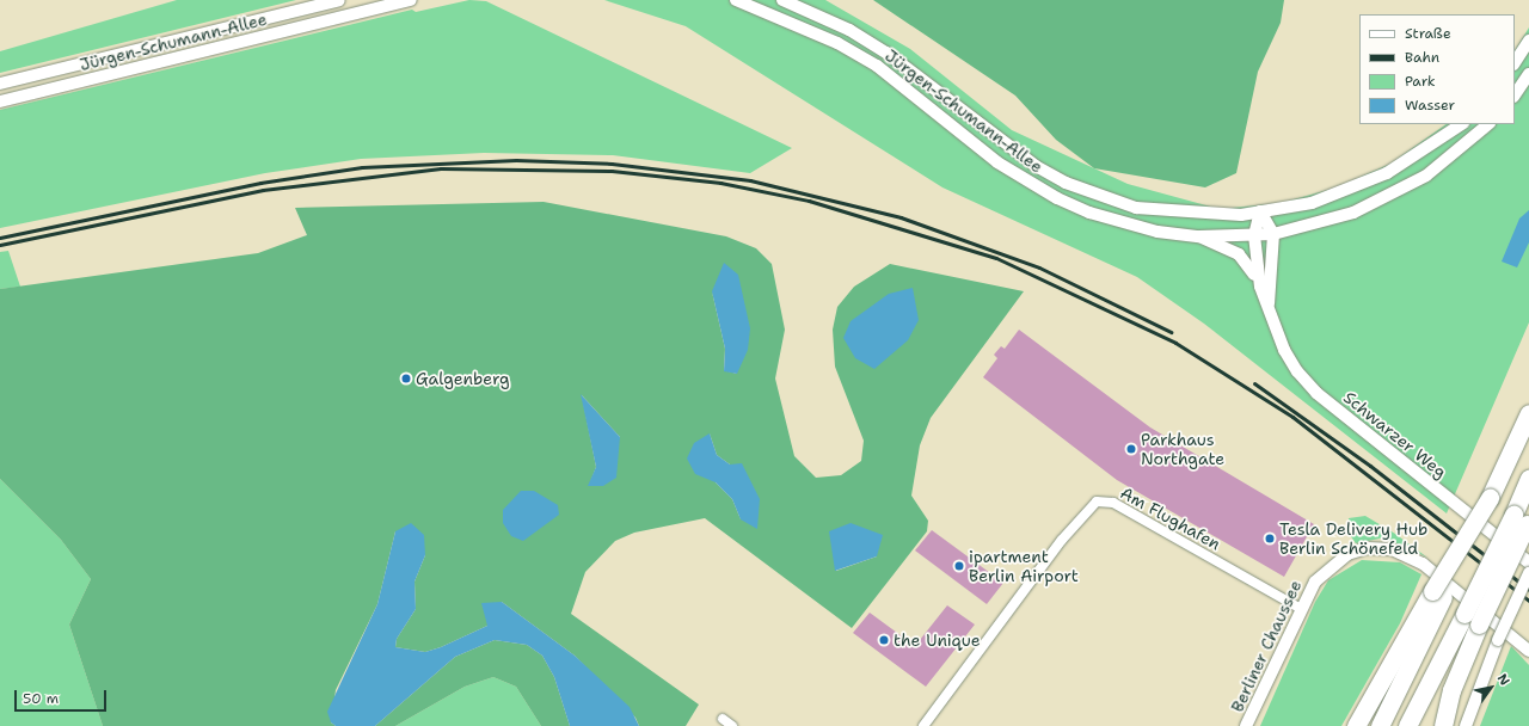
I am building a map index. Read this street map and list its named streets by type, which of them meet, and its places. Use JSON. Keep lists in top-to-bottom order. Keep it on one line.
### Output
{"streets":{"street":["Jürgen-Schumann-Allee","Schwarzer Weg","Am Flughafen","Berliner Chaussee"]},"crossings":[["Jürgen-Schumann-Allee","Schwarzer Weg"],["Am Flughafen","Berliner Chaussee"]],"places":["Galgenberg","Parkhaus Northgate","Tesla Delivery Hub Berlin Schönefeld","ipartment Berlin Airport","the Unique"],"legend":["Straße","Bahn","Park","Wasser"],"scale_bar":"50 m","north":"top right"}
